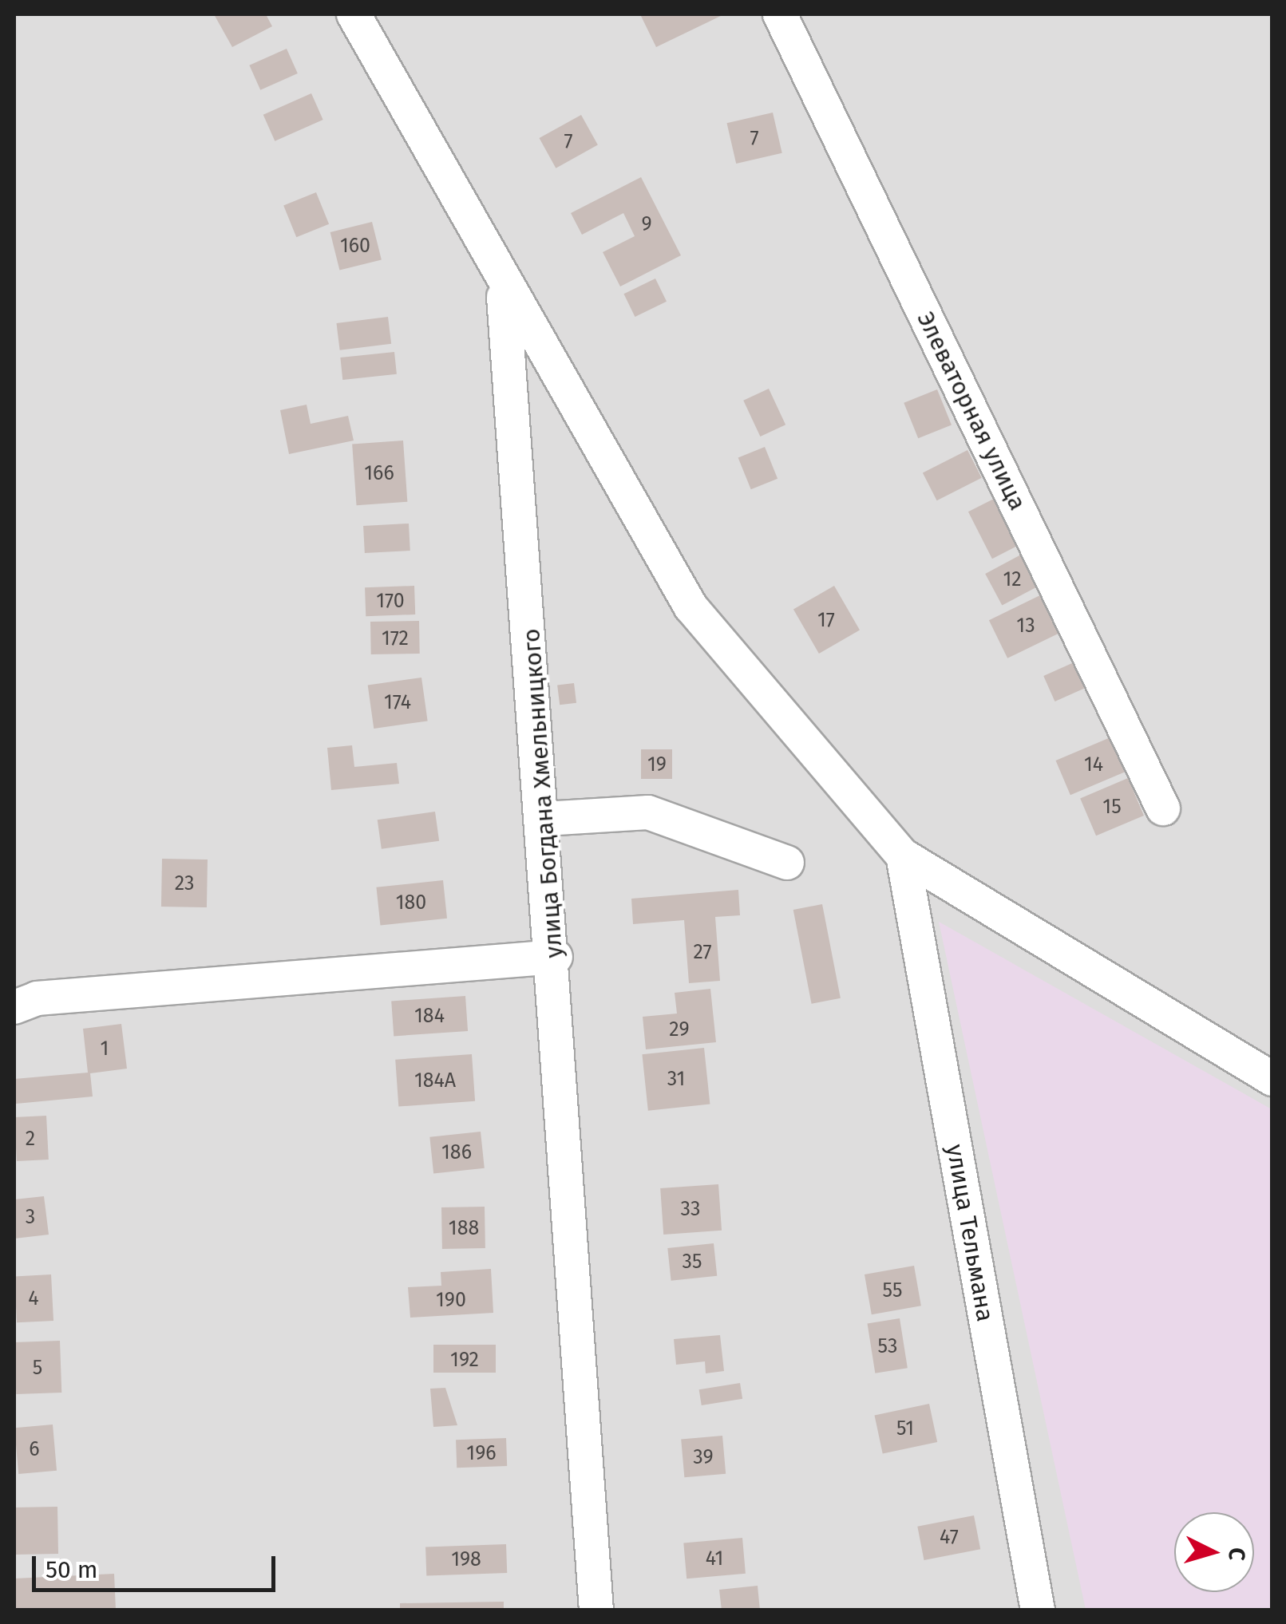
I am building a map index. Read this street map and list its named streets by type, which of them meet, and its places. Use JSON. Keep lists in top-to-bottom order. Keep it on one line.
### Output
{"streets":{"street":["Элеваторная улица","улица Богдана Хмельницкого","улица Тельмана"]},"house_numbers":["7","7","9","160","166","12","170","17","13","172","174","19","14","15","23","180","27","184","29","1","31","184А","2","186","33","3","188","35","55","4","190","53","192","5","51","6","196","39","47","41","198"],"scale_bar":"50 m","north":"right"}
